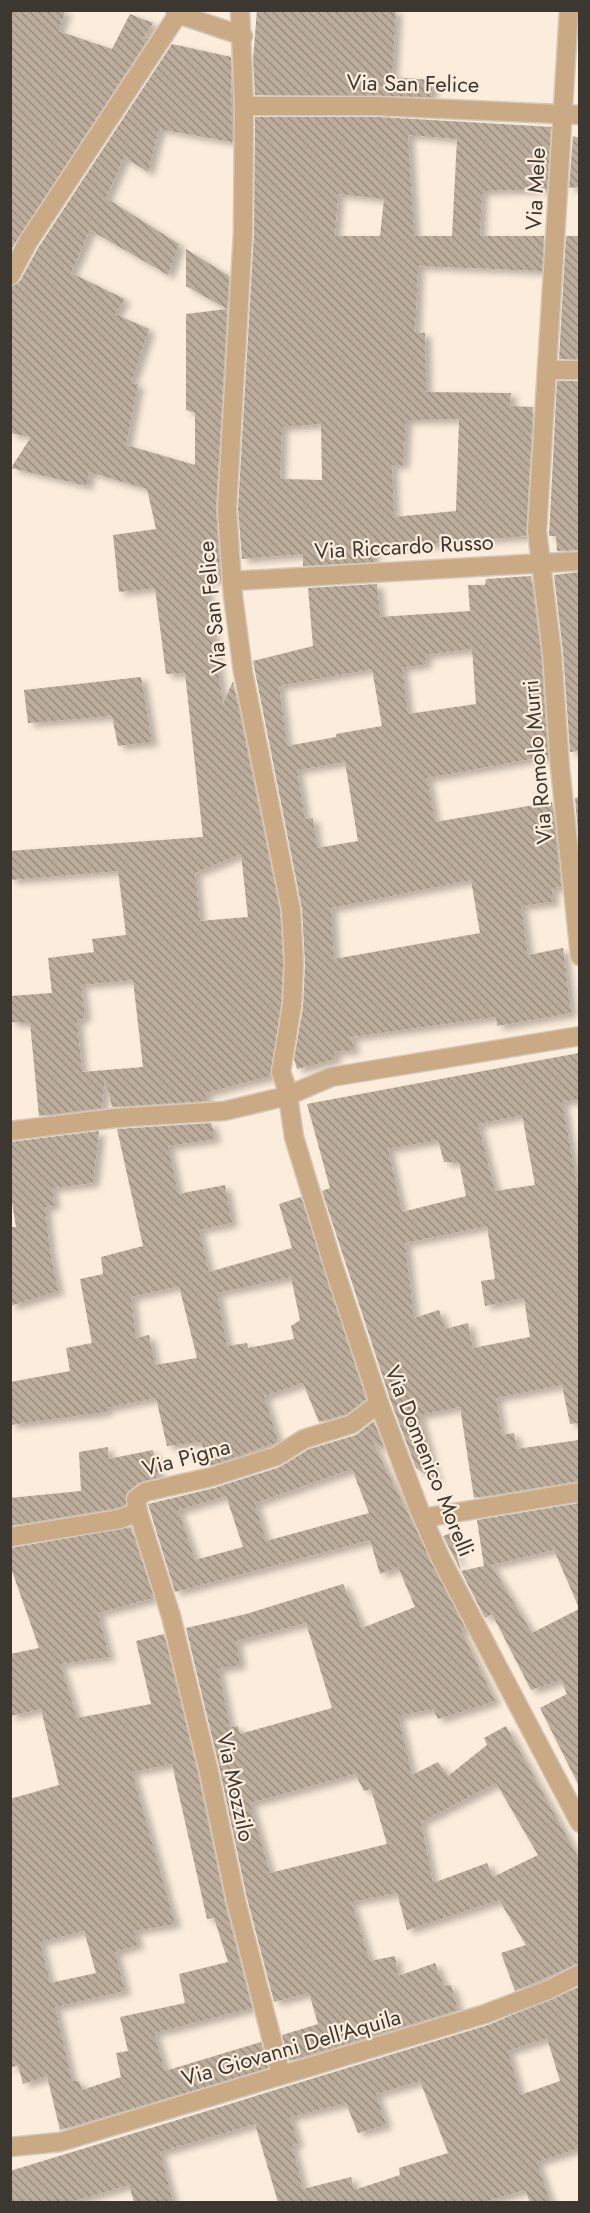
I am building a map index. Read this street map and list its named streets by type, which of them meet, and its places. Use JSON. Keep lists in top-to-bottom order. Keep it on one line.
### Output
{"streets":{"street":["Via San Felice","Via Mele","Via Riccardo Russo","Via Romolo Murri","Via Pigna","Via Domenico Morelli","Via Mozzilo","Via Giovanni Dell'Aquila"]},"crossings":[["Via San Felice","Via Mele"],["Via San Felice","Via Riccardo Russo"],["Via San Felice","Via Domenico Morelli"],["Via Mele","Via Riccardo Russo"],["Via Mele","Via Romolo Murri"],["Via Riccardo Russo","Via Romolo Murri"],["Via Pigna","Via Domenico Morelli"],["Via Pigna","Via Mozzilo"],["Via Mozzilo","Via Giovanni Dell'Aquila"]]}
